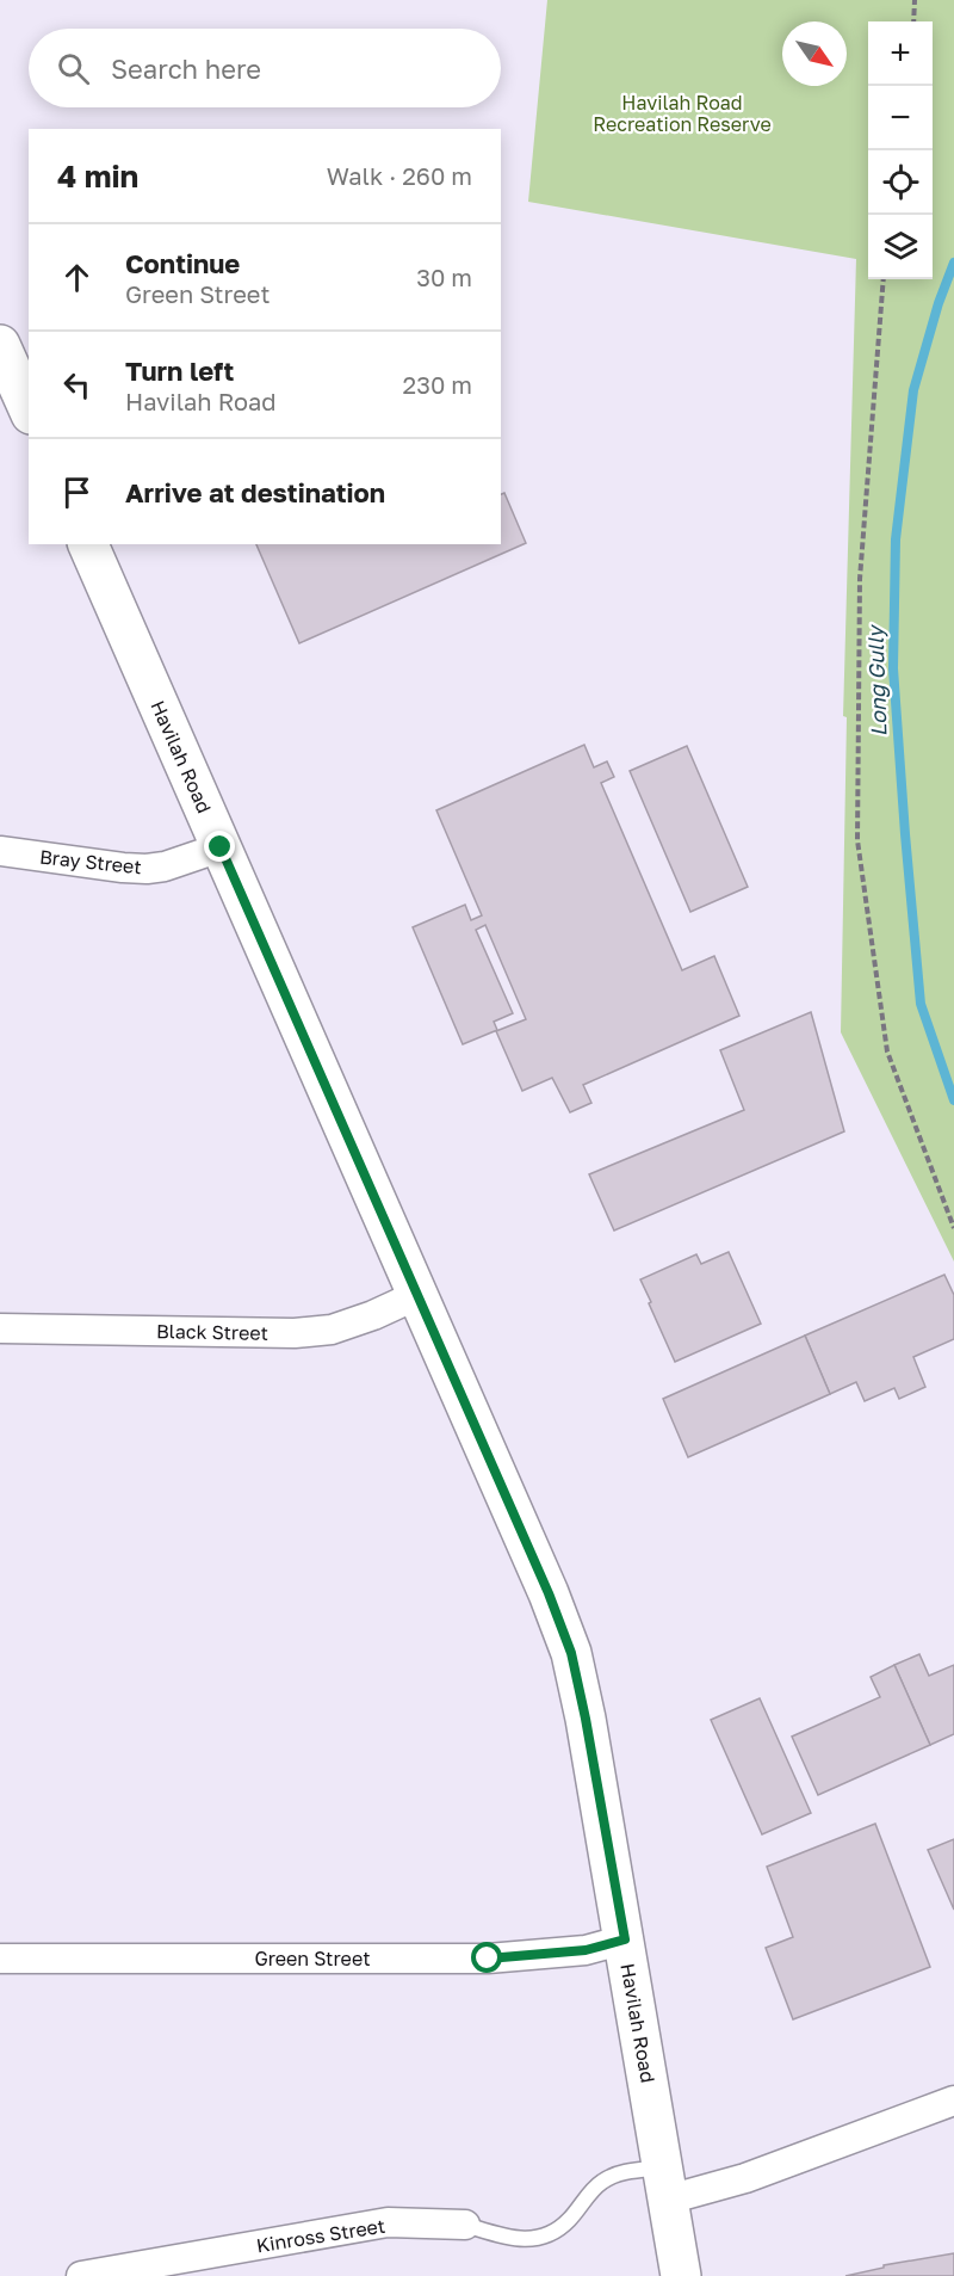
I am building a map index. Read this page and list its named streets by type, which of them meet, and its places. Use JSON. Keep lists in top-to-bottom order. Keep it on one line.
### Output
{"streets":{"street":["Havilah Road","Bray Street","Black Street","Green Street","Kinross Street"]},"crossings":[["Havilah Road","Bray Street"],["Havilah Road","Black Street"],["Havilah Road","Green Street"],["Havilah Road","Kinross Street"]],"water":["Long Gully"],"parks":["Havilah Road Recreation Reserve"],"north":"bottom right","page":{"map_buttons":["+","−"],"search":"Search here","heading":["4 min","Walk · 260 m"],"list":[["Continue","Green Street","30 m"],["Turn left","Havilah Road","230 m"],"Arrive at destination"]}}
